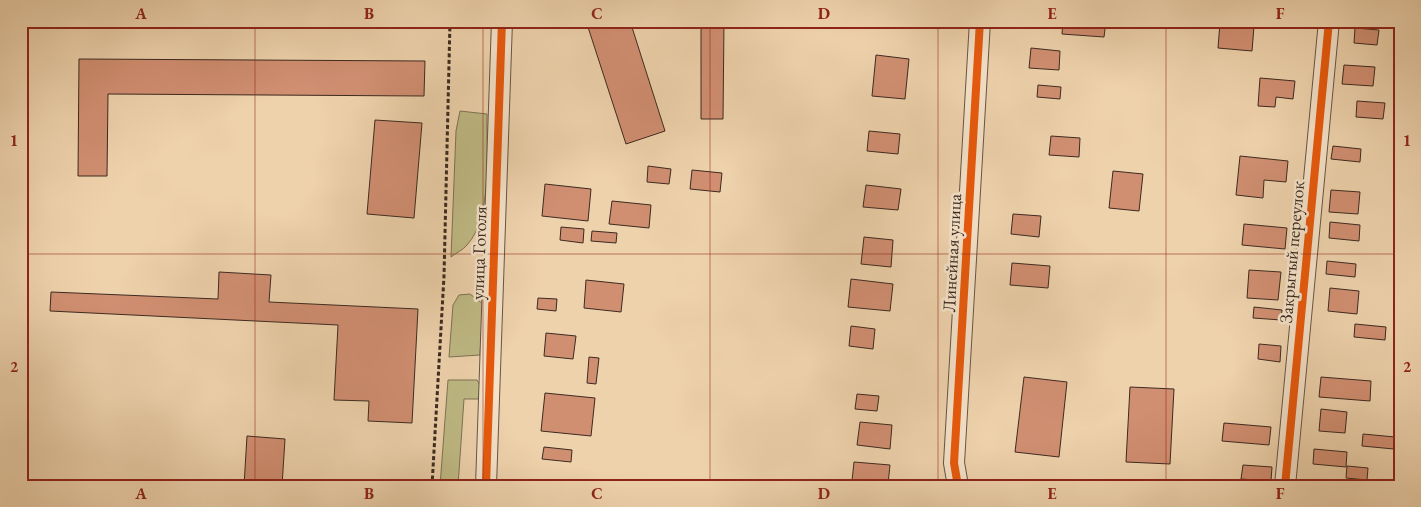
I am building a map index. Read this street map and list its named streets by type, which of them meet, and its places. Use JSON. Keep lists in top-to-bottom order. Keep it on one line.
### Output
{"streets":{"street":["Закрытый переулок","улица Гоголя","Линейная улица"]},"grid":{"columns":["A","B","C","D","E","F"],"rows":["1","2"]}}
